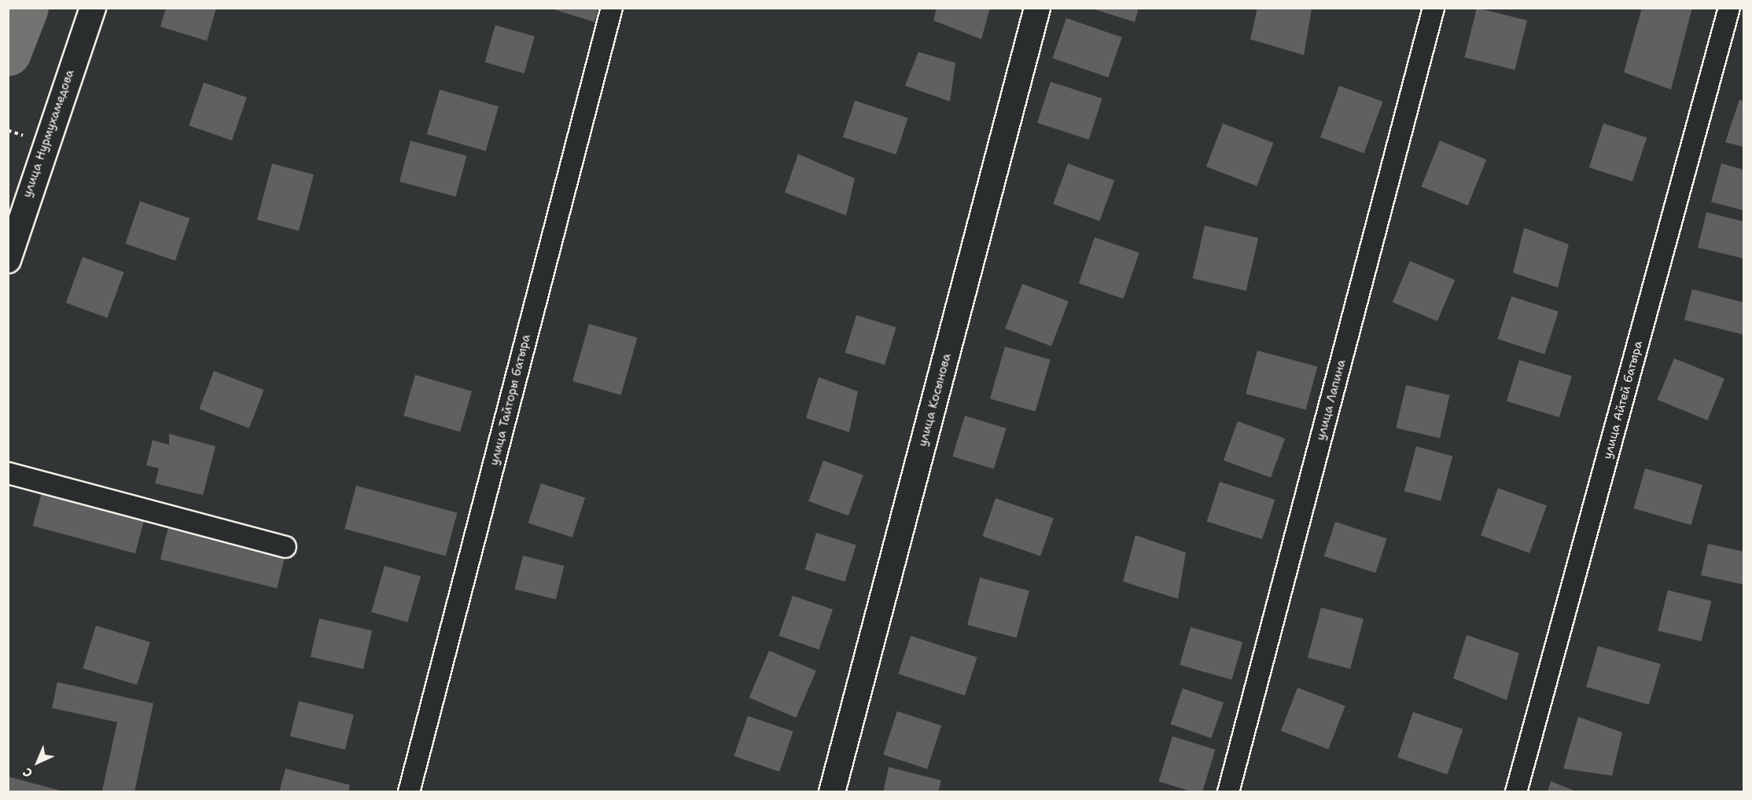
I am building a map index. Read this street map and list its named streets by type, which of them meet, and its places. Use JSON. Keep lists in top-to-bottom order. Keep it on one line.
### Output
{"streets":{"street":["улица Нурмухамедова","улица Тайторы батыра","улица Косынова","улица Лапина","улица Айтей батыра"]},"north":"bottom left"}
